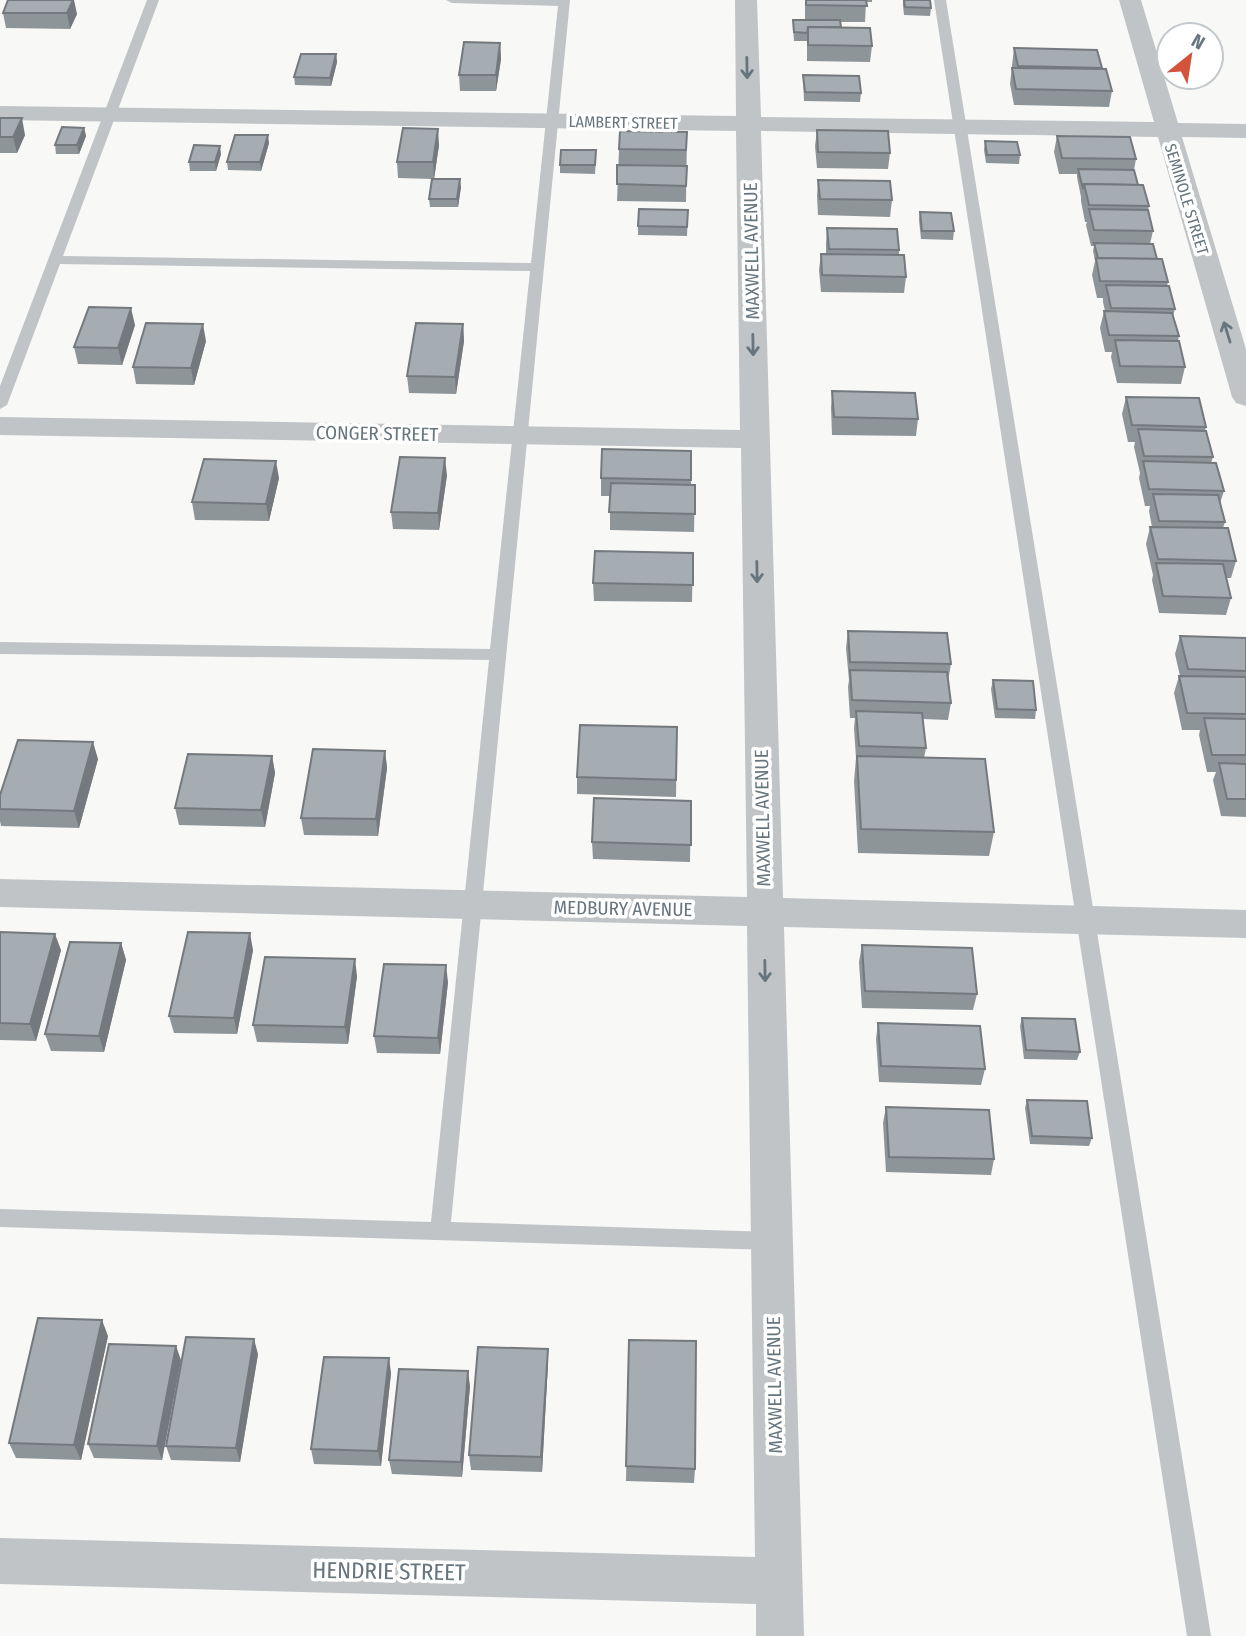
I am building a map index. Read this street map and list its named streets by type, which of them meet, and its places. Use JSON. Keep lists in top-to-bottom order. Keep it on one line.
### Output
{"streets":{"street":["LAMBERT STREET","SEMINOLE STREET","MAXWELL AVENUE","CONGER STREET","MEDBURY AVENUE","HENDRIE STREET"]},"crossings":[["LAMBERT STREET","SEMINOLE STREET"],["LAMBERT STREET","MAXWELL AVENUE"],["MAXWELL AVENUE","CONGER STREET"],["MAXWELL AVENUE","MEDBURY AVENUE"],["MAXWELL AVENUE","HENDRIE STREET"]],"one_way":["SEMINOLE STREET","MAXWELL AVENUE"],"north":"top right"}
